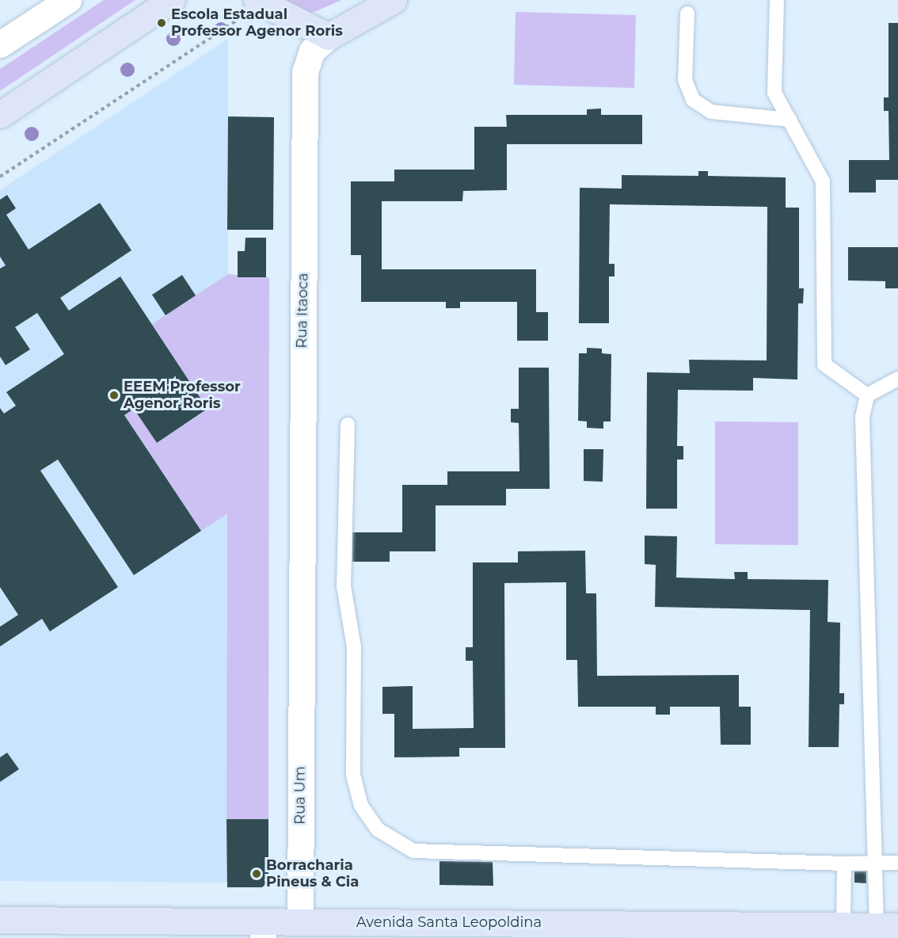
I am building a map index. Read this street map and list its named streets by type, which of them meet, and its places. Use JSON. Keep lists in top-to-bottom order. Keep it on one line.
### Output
{"streets":{"street":["Rua Itaoca","Rua Um","Avenida Santa Leopoldina"]},"crossings":[["Rua Itaoca","Rua Um"],["Rua Um","Avenida Santa Leopoldina"]],"places":["Escola Estadual Professor Agenor Roris","EEEM Professor Agenor Roris","Borracharia Pineus & Cia"]}
